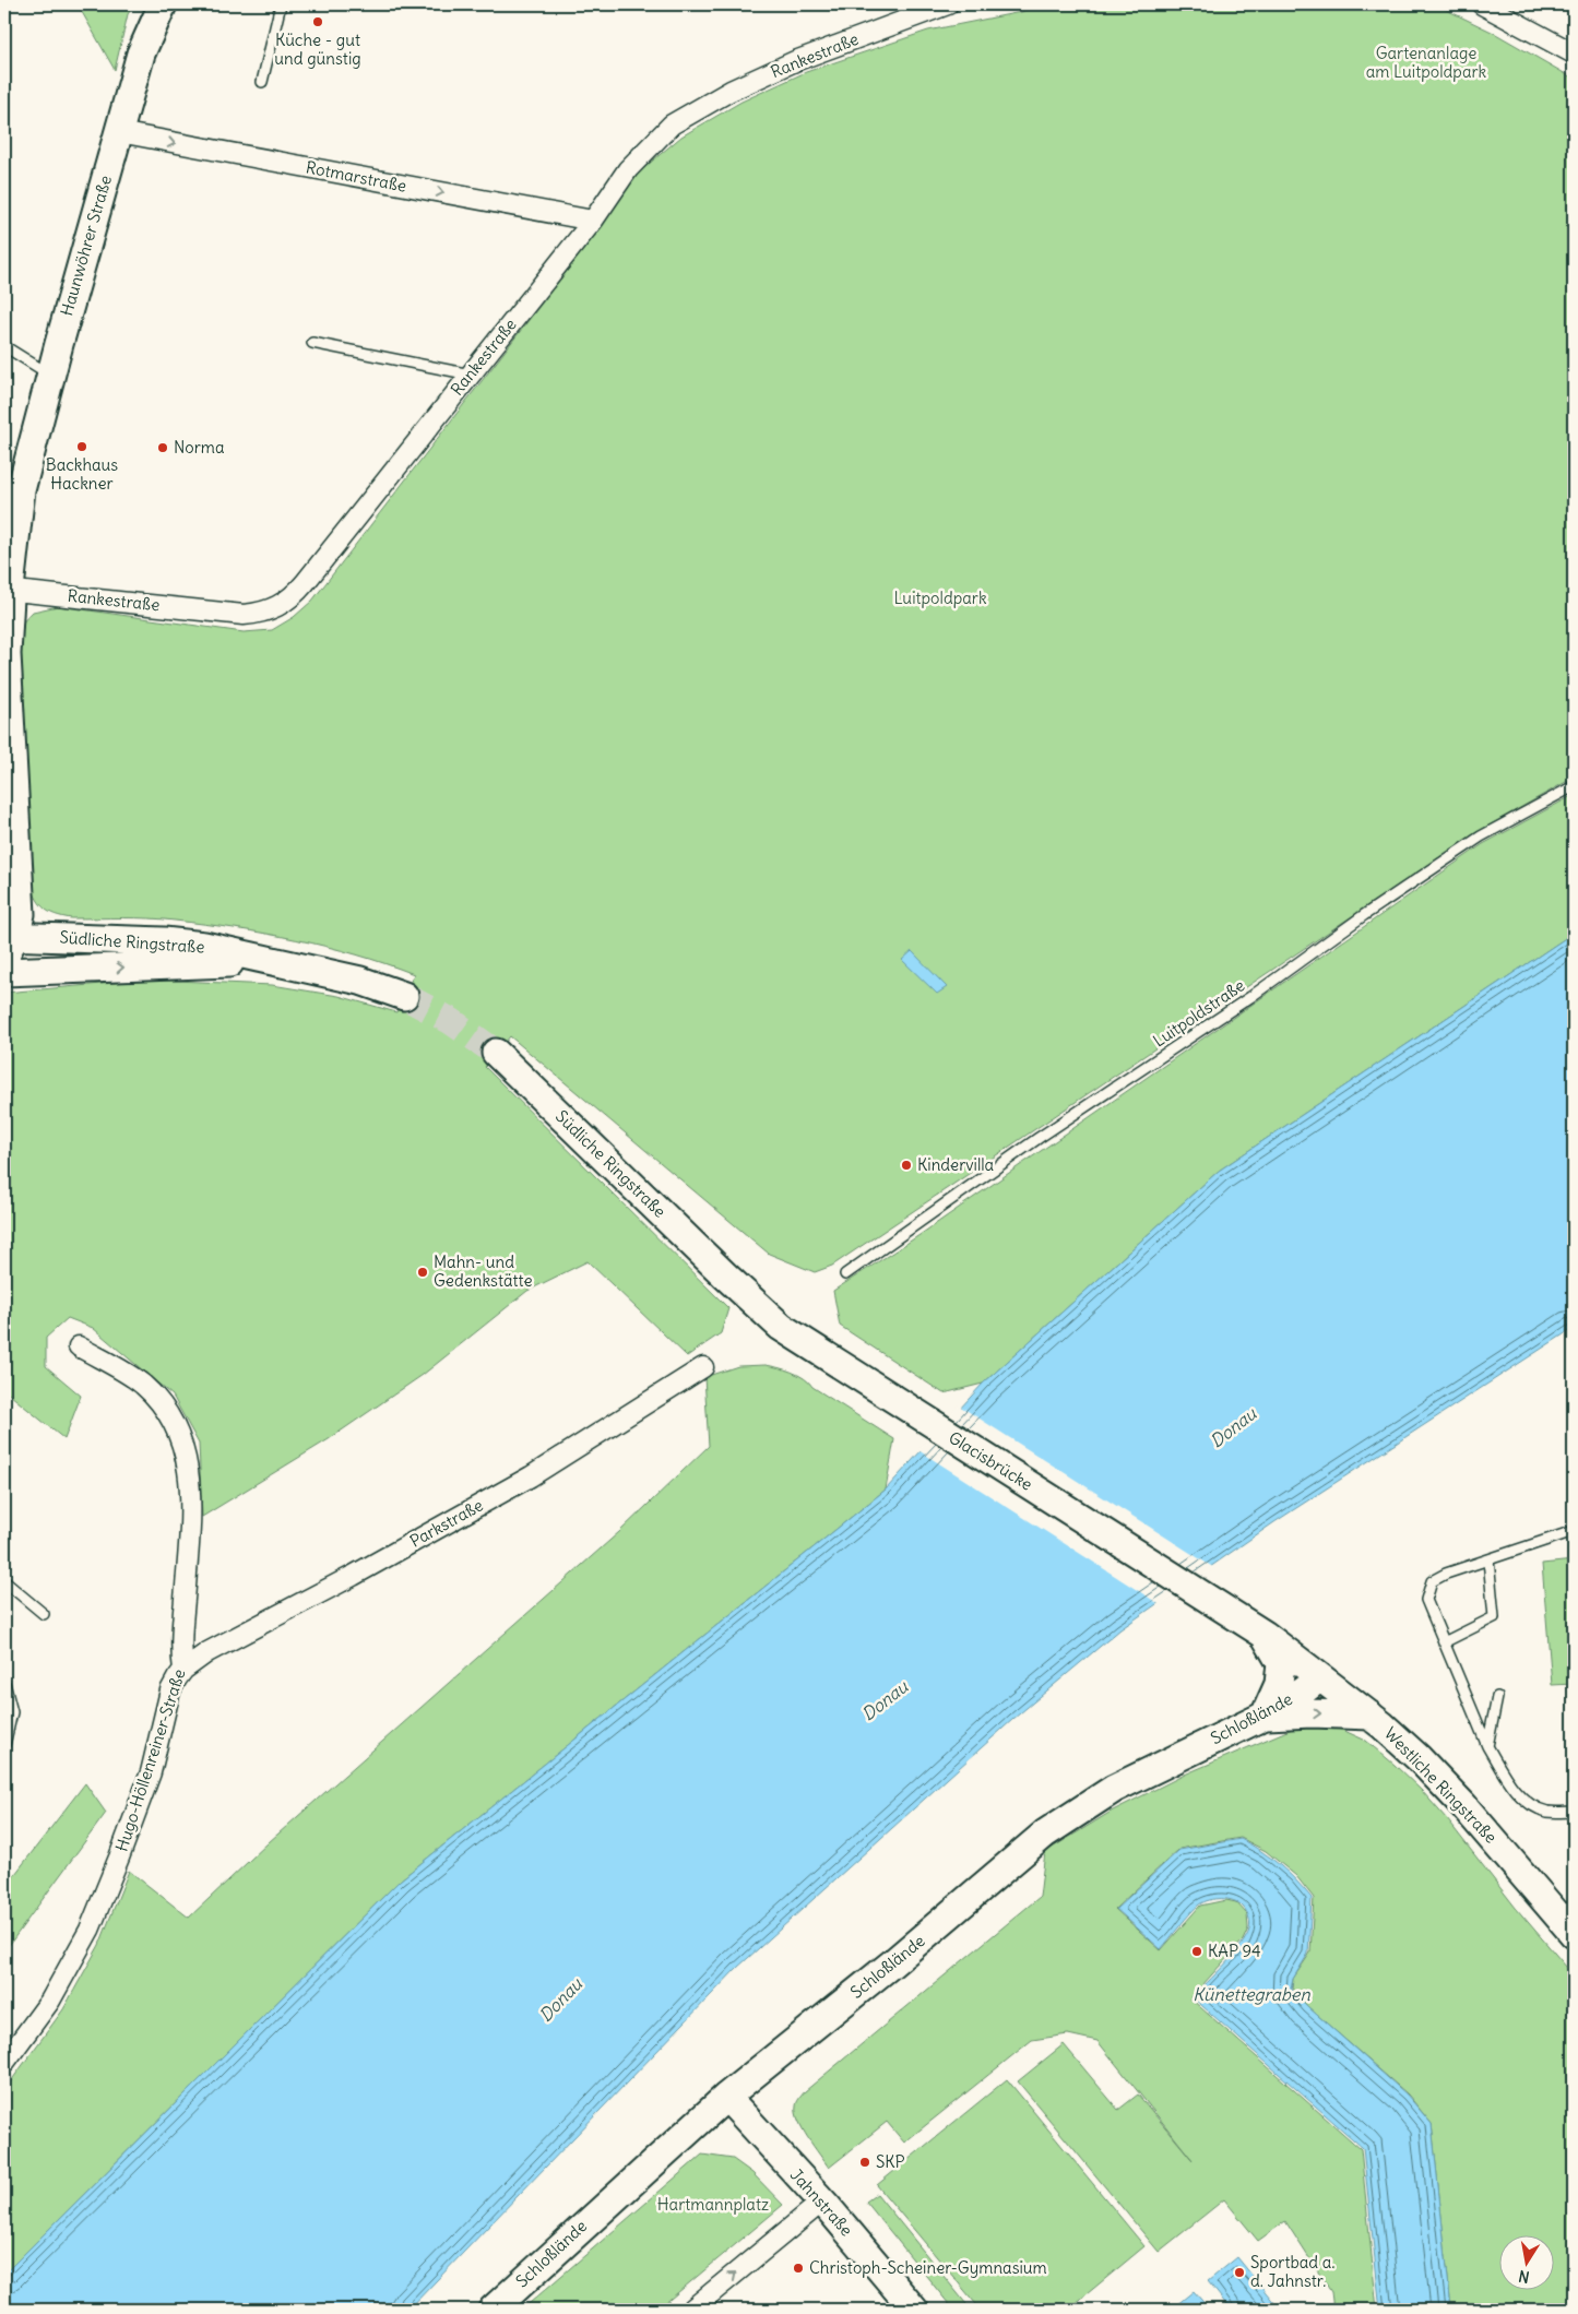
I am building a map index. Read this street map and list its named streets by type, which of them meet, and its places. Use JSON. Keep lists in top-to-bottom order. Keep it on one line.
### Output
{"streets":{"street":["Rankestraße","Rotmarstraße","Haunwöhrer Straße","Südliche Ringstraße","Glacisbrücke","Parkstraße","Schloßlände","Hugo-Höllenreiner-Straße","Westliche Ringstraße","Jahnstraße"],"lane":["Luitpoldstraße"]},"crossings":[["Rankestraße","Rotmarstraße"],["Rankestraße","Haunwöhrer Straße"],["Rotmarstraße","Haunwöhrer Straße"],["Haunwöhrer Straße","Südliche Ringstraße"],["Südliche Ringstraße","Glacisbrücke"],["Glacisbrücke","Westliche Ringstraße"],["Parkstraße","Hugo-Höllenreiner-Straße"],["Schloßlände","Westliche Ringstraße"],["Schloßlände","Jahnstraße"]],"one_way":["Rotmarstraße"],"water":["Donau","Künettegraben"],"parks":["Gartenanlage am Luitpoldpark","Luitpoldpark","Hartmannplatz"],"places":["Küche - gut und günstig","Backhaus Hackner","Norma","Kindervilla","Mahn- und Gedenkstätte","KAP 94","SKP","Christoph-Scheiner-Gymnasium","Sportbad a. d. Jahnstr."],"north":"bottom"}
